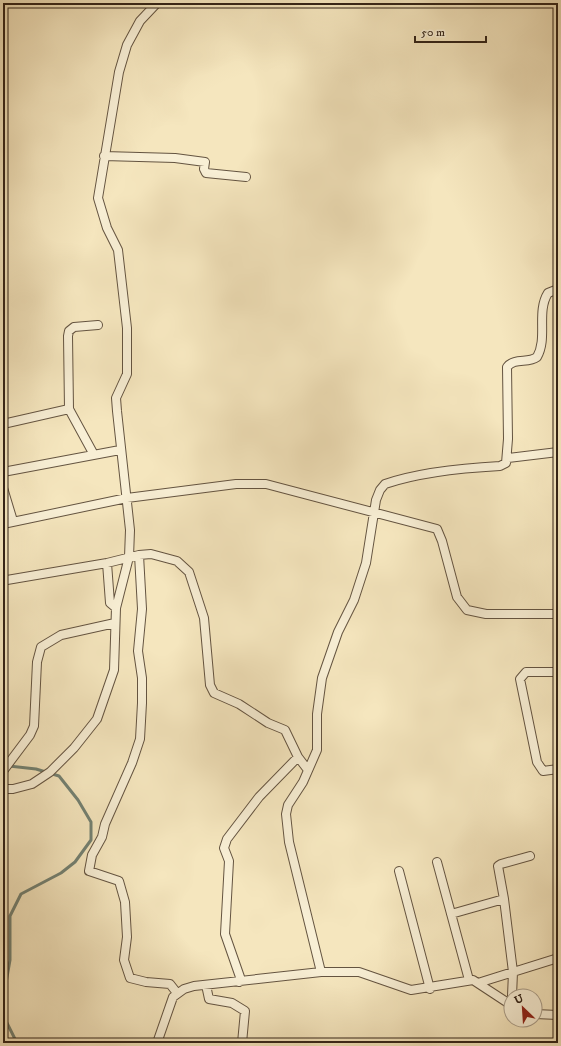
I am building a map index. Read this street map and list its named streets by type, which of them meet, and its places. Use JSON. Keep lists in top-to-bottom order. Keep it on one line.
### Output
{"scale_bar":"50 m","north":"top left"}
